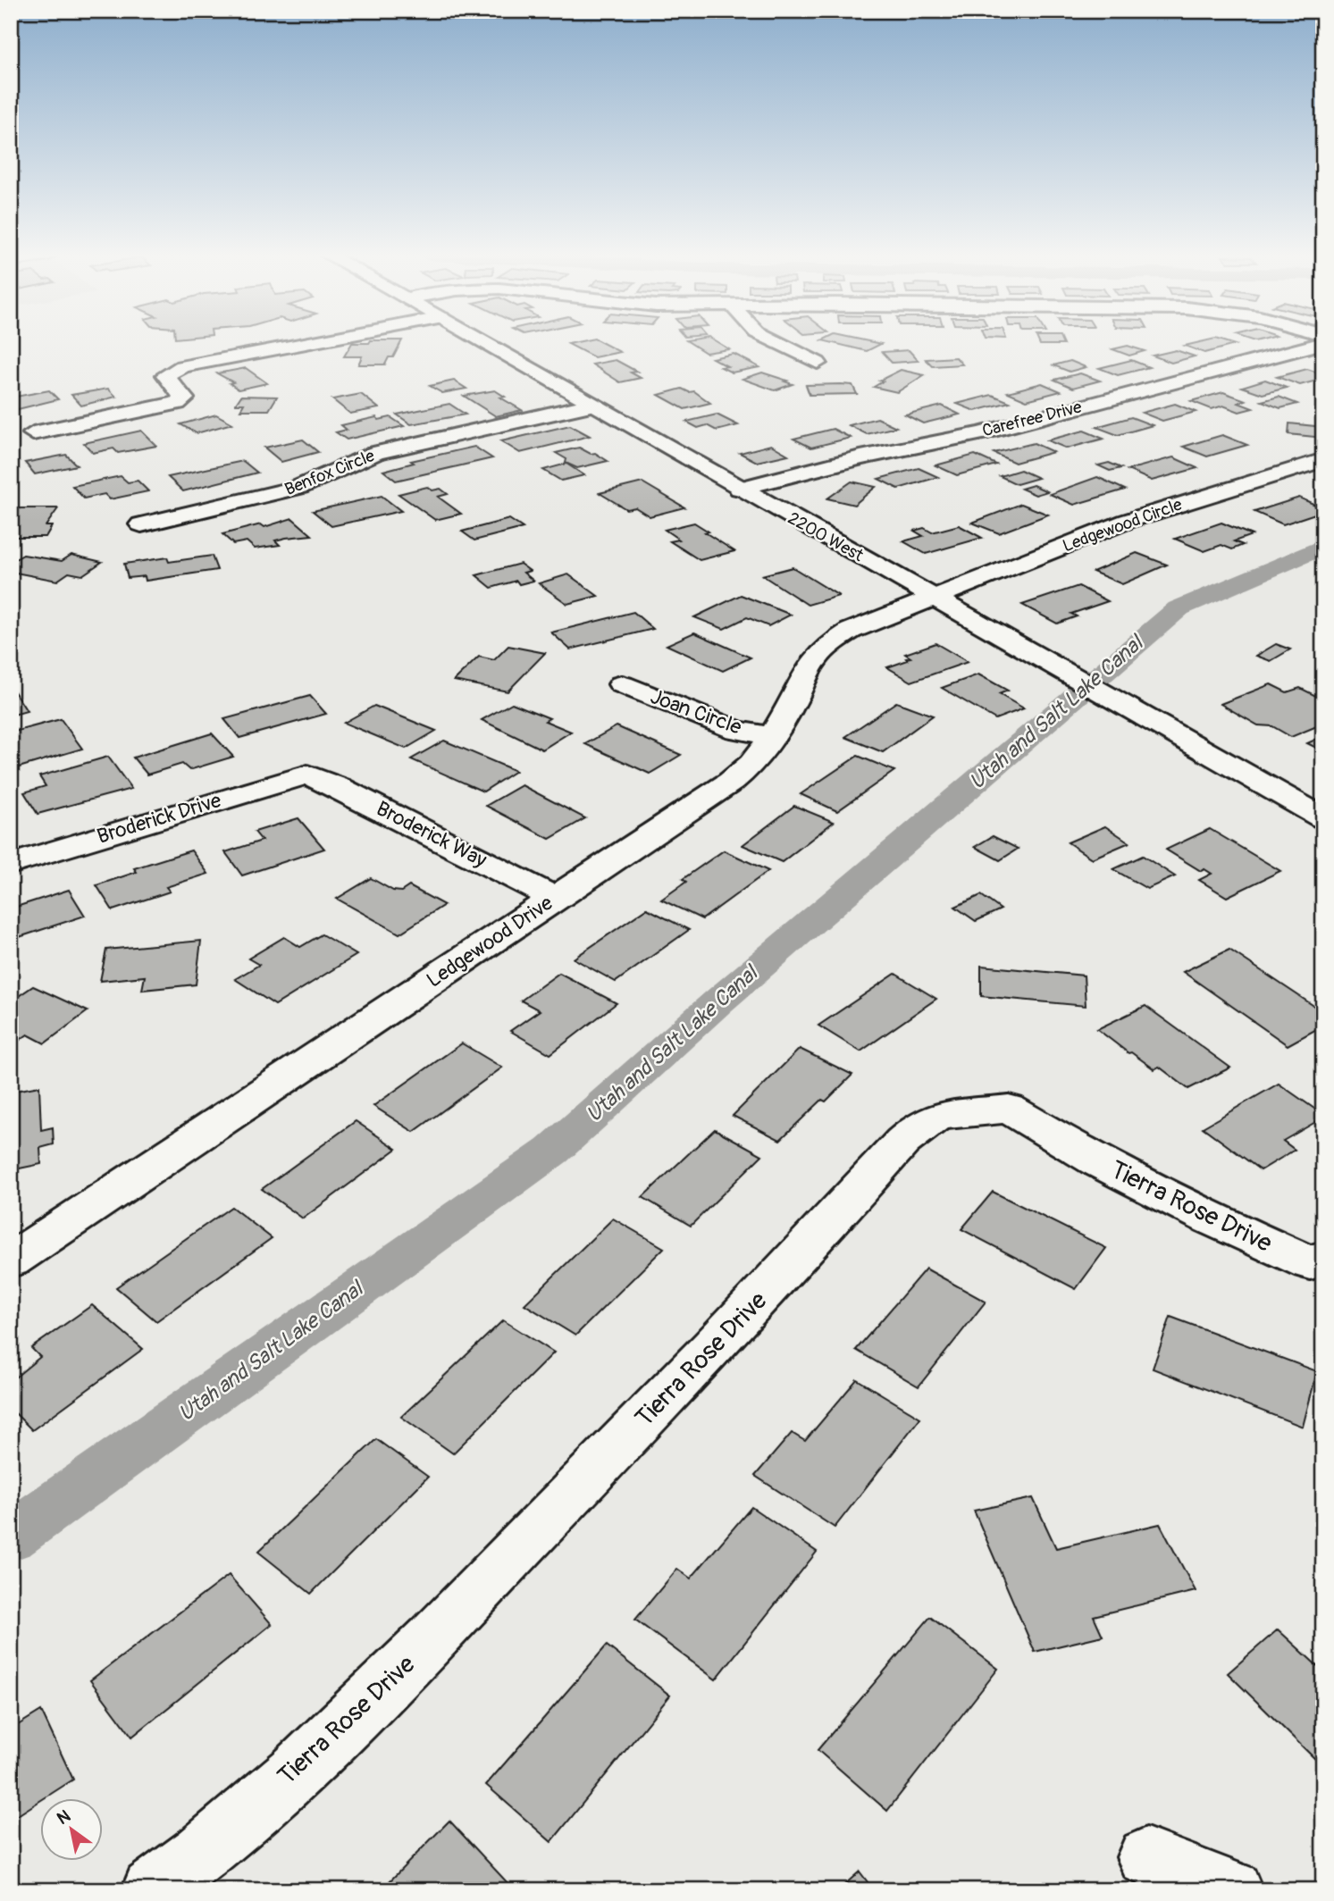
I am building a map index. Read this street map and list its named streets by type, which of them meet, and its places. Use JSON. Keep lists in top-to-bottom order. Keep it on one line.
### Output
{"streets":{"street":["Carefree Drive","Benfox Circle","Ledgewood Circle","2200 West","Joan Circle","Broderick Drive","Broderick Way","Ledgewood Drive","Tierra Rose Drive"]},"crossings":[["Carefree Drive","2200 West"],["Benfox Circle","2200 West"],["Ledgewood Circle","2200 West"],["Ledgewood Circle","Ledgewood Drive"],["2200 West","Ledgewood Drive"],["Joan Circle","Ledgewood Drive"],["Broderick Drive","Broderick Way"],["Broderick Way","Ledgewood Drive"]],"water":["Utah and Salt Lake Canal"],"north":"top left"}
